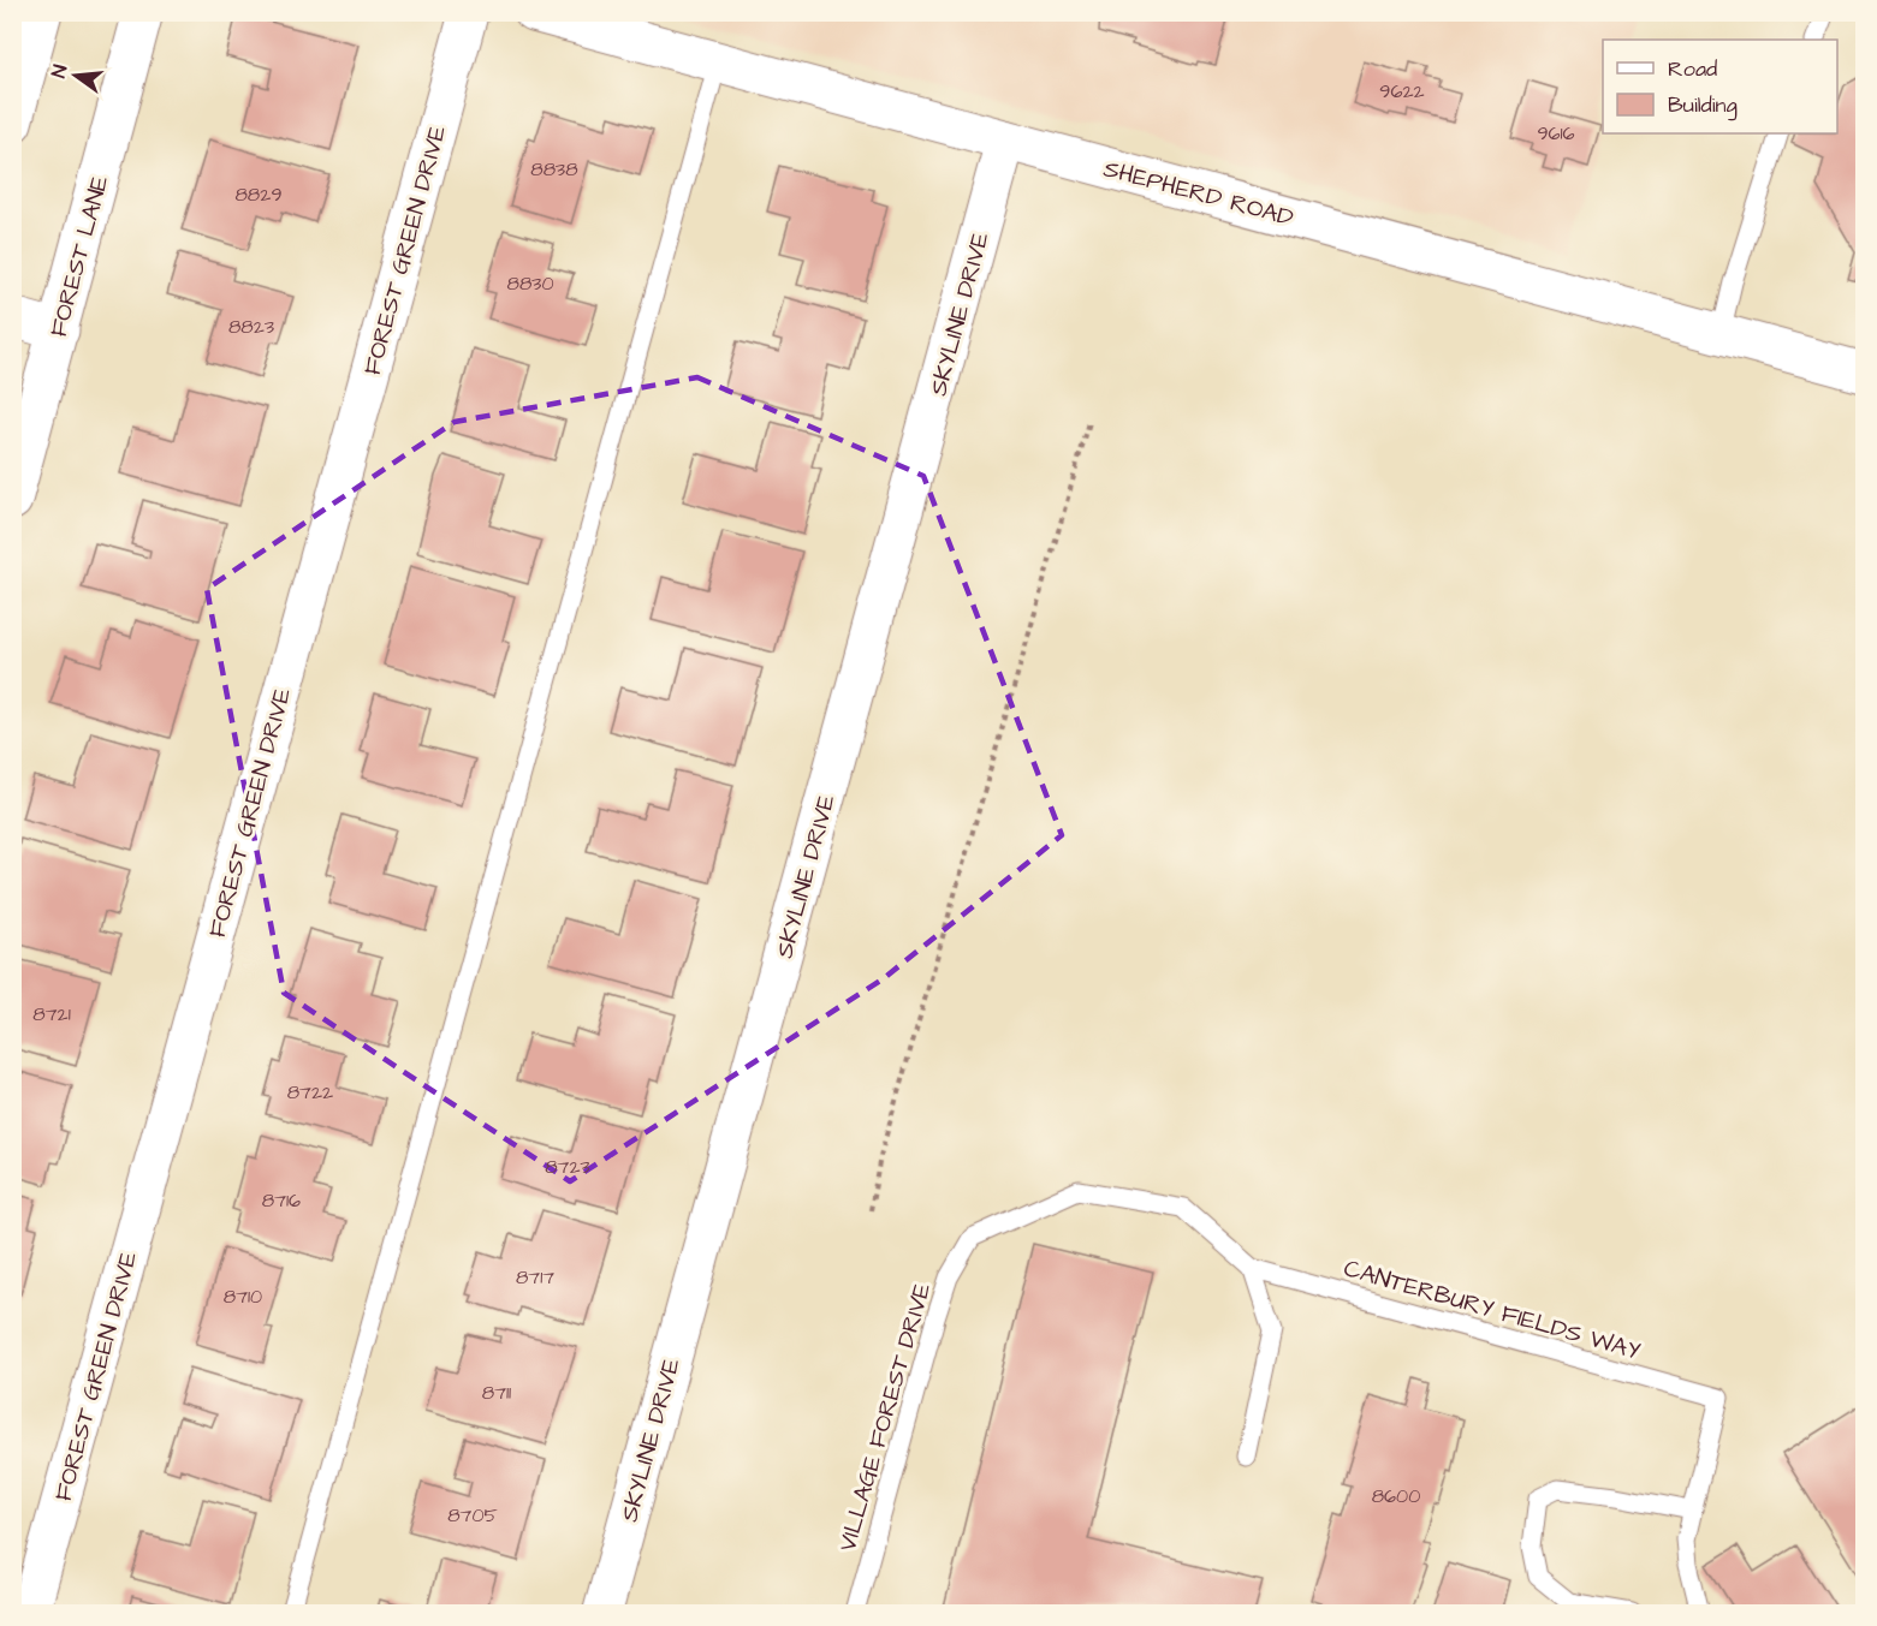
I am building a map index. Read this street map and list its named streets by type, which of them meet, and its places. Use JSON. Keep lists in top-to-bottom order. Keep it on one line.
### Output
{"streets":{"street":["SHEPHERD ROAD","FOREST GREEN DRIVE","FOREST LANE","SKYLINE DRIVE"],"lane":["CANTERBURY FIELDS WAY","VILLAGE FOREST DRIVE"]},"crossings":[["SHEPHERD ROAD","SKYLINE DRIVE"],["CANTERBURY FIELDS WAY","VILLAGE FOREST DRIVE"]],"house_numbers":["9622","9616","8838","8829","8830","8823","8721","8722","8723","8716","8717","8710","8711","8600","8705"],"legend":["Road","Building"],"north":"left"}
